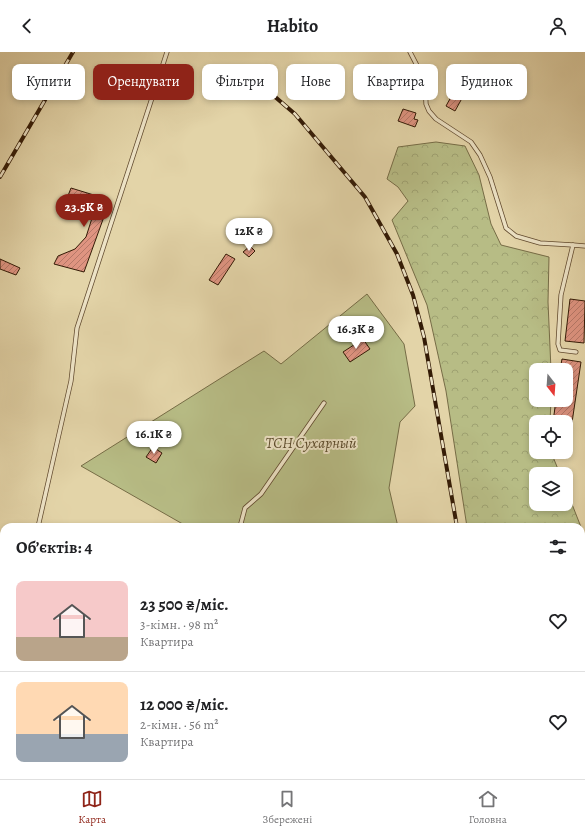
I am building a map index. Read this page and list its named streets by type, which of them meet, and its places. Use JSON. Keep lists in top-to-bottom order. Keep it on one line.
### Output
{"parks":["ТСН Сухарный"],"north":"bottom","page":{"header":"Habito","chip":["Купити","Орендувати","Фільтри","Нове","Квартира","Будинок"],"price":["23.5K ₴","12K ₴","16.3K ₴","16.1K ₴"],"heading":"Об’єктів: 4","list":[{"name":"23 500 ₴/міс.","note":"3-кімн. · 98 m² · Квартира"},{"name":"12 000 ₴/міс.","note":"2-кімн. · 56 m² · Квартира"}],"tabs":["Карта","Збережені","Головна"]}}
